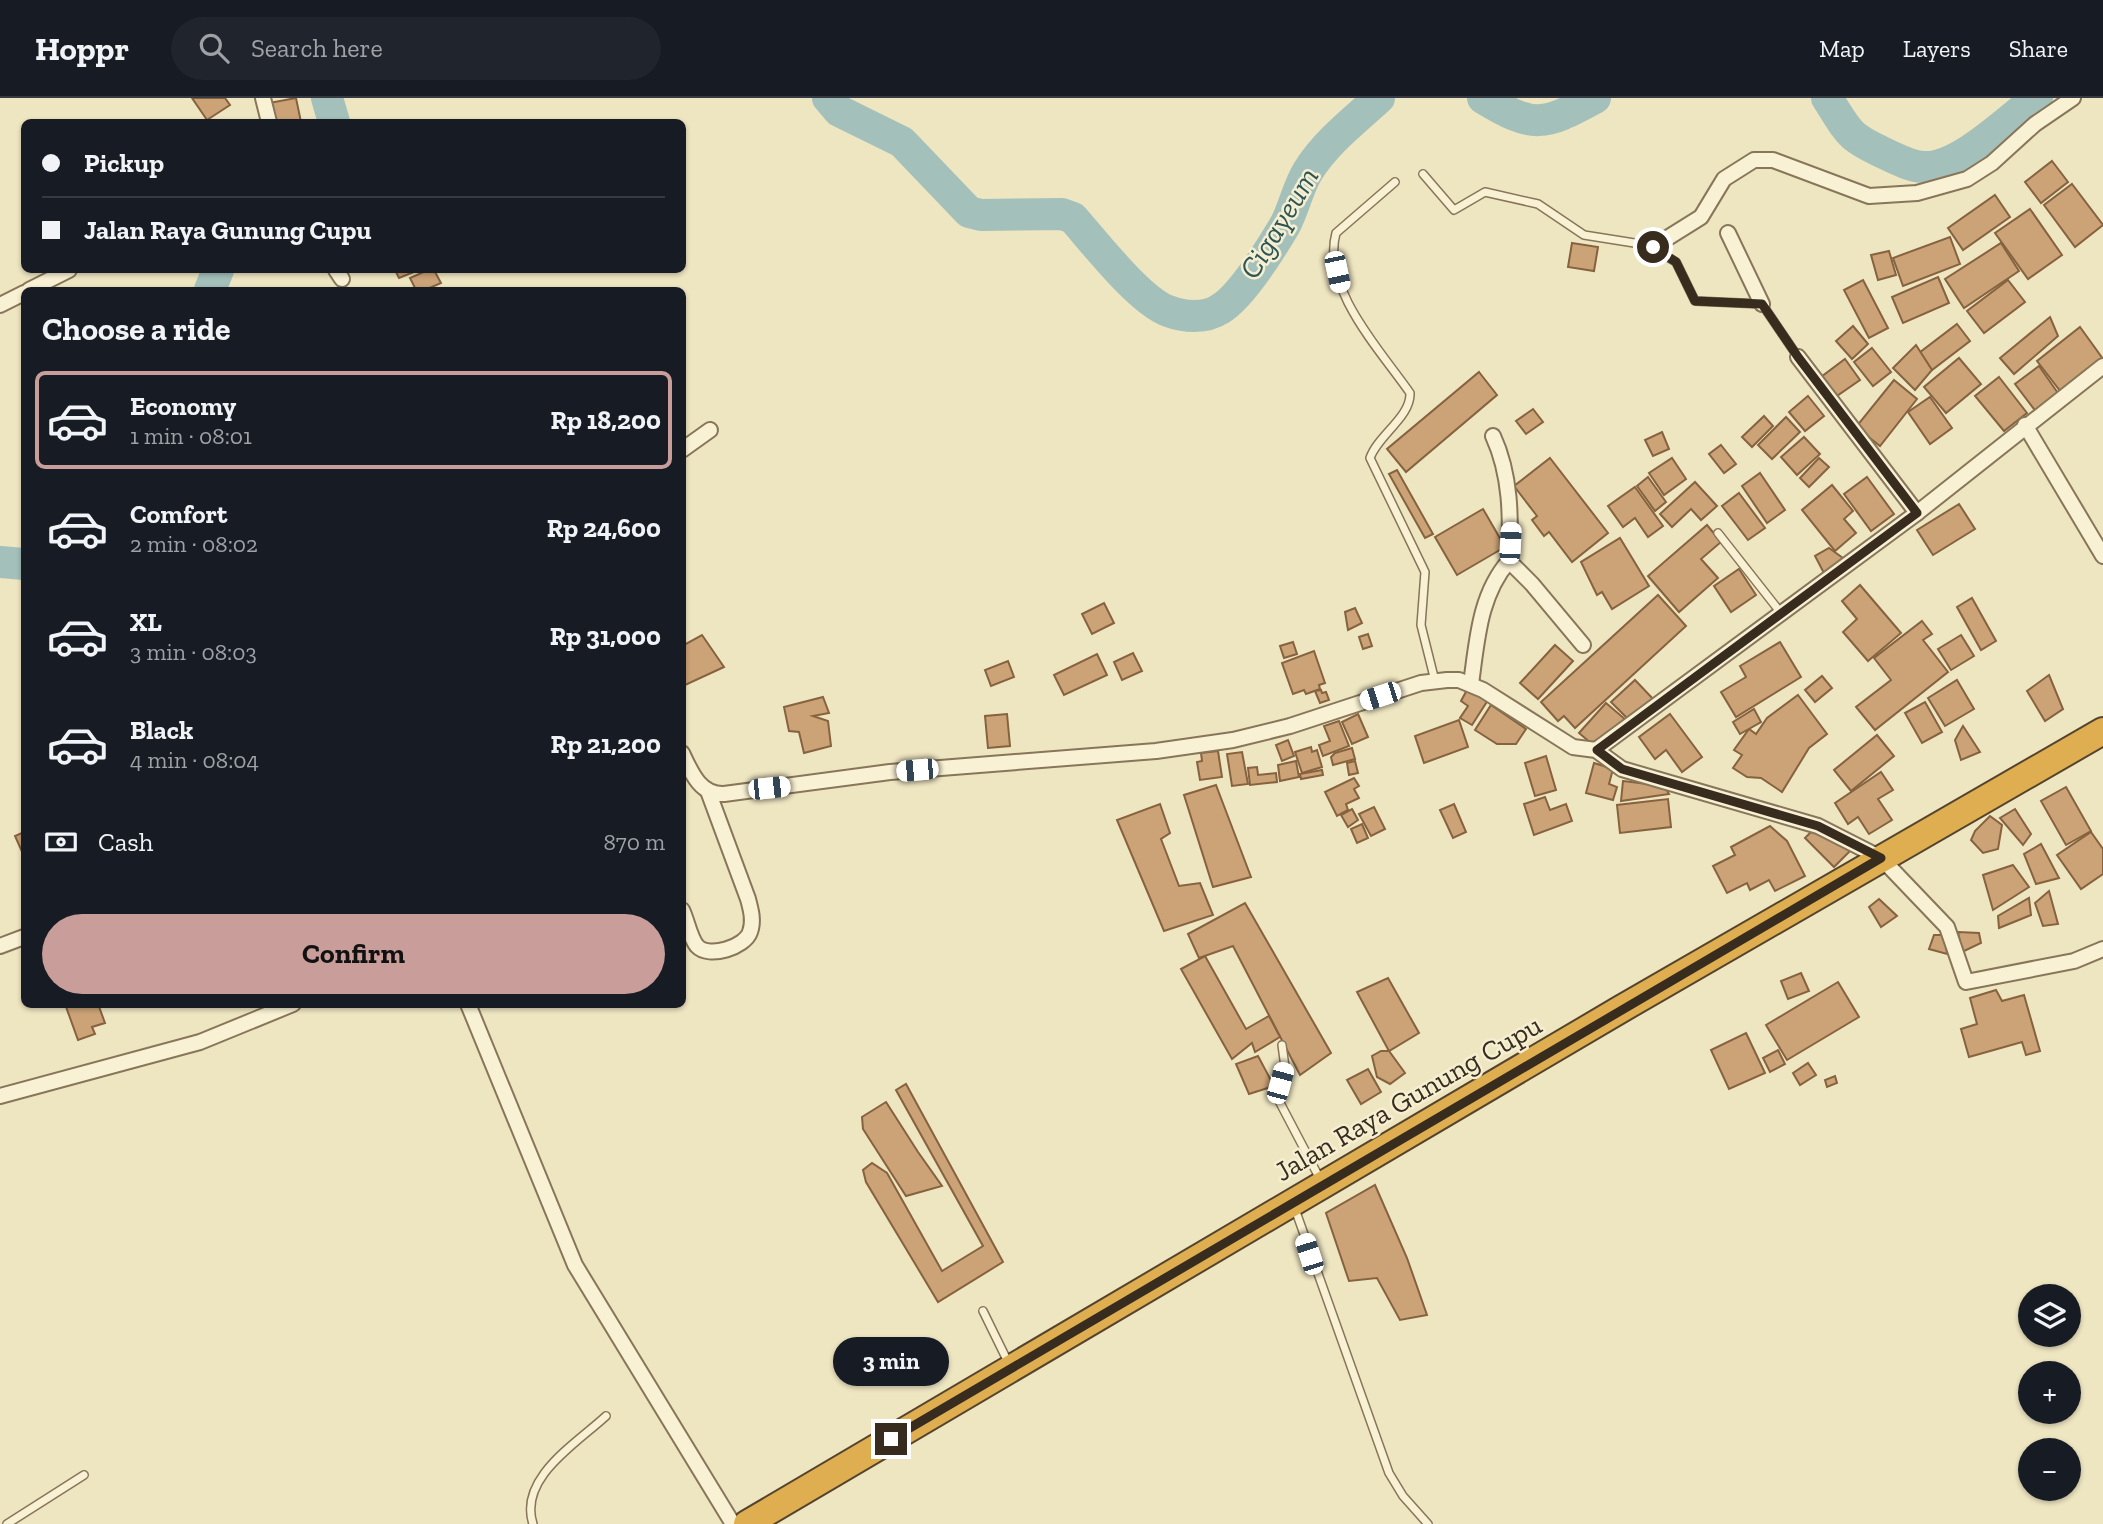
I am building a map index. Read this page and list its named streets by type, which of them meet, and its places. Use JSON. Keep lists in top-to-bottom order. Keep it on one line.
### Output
{"streets":{"highway":["Jalan Raya Gunung Cupu"]},"water":["Cigayeum"],"page":{"header":"Hoppr","search":"Search here","nav":["Map","Layers","Share"],"banner":["Pickup","Jalan Raya Gunung Cupu"],"heading":"Choose a ride","list":[{"name":"Economy","note":"1 min · 08:01","value":"Rp 18,200"},{"name":"Comfort","note":"2 min · 08:02","value":"Rp 24,600"},{"name":"XL","note":"3 min · 08:03","value":"Rp 31,000"},{"name":"Black","note":"4 min · 08:04","value":"Rp 21,200"}],"pay":["Cash","870 m"],"buttons":"Confirm","map_buttons":["+","−"],"bubble":"3 min"}}
